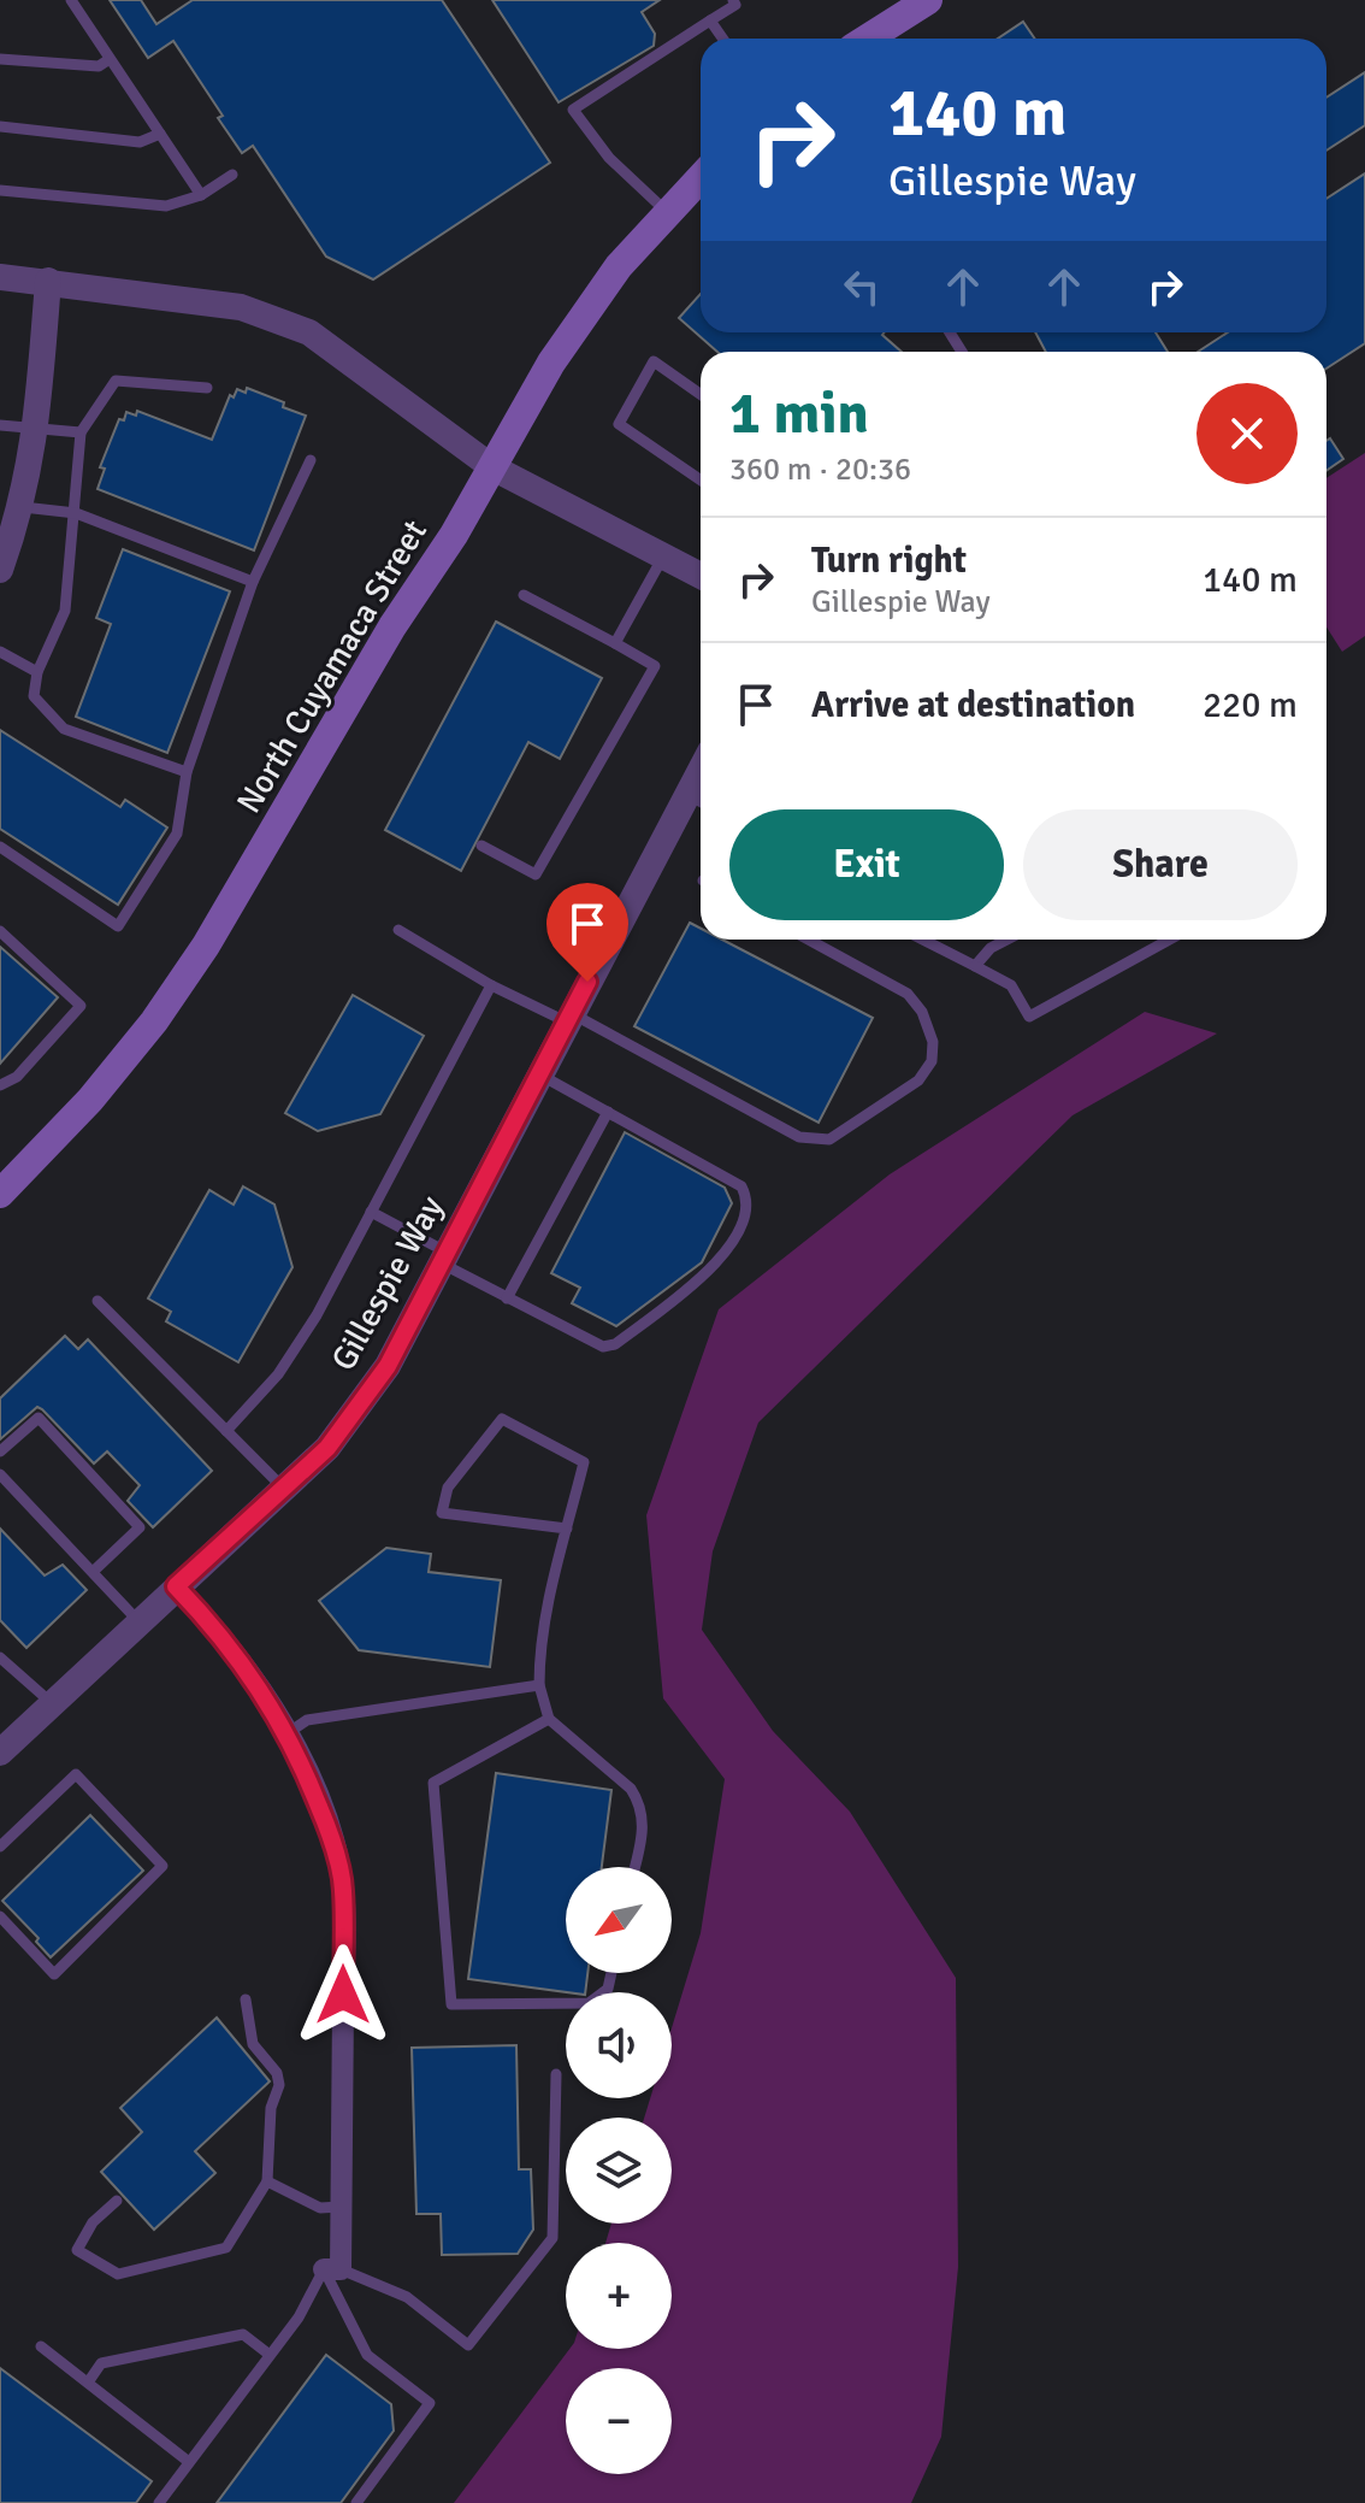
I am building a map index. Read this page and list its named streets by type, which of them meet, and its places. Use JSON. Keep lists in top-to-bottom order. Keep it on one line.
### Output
{"streets":{"main road":["North Cuyamaca Street"],"street":["Gillespie Way"]},"north":"bottom left","page":{"turn":["140 m","Gillespie Way"],"heading":["1 min","360 m · 20:36"],"list":[{"name":"Turn right","note":"Gillespie Way","value":"140 m"},{"name":"Arrive at destination","value":"220 m"}],"buttons":["Exit","Share"],"map_buttons":["+","−"]}}
